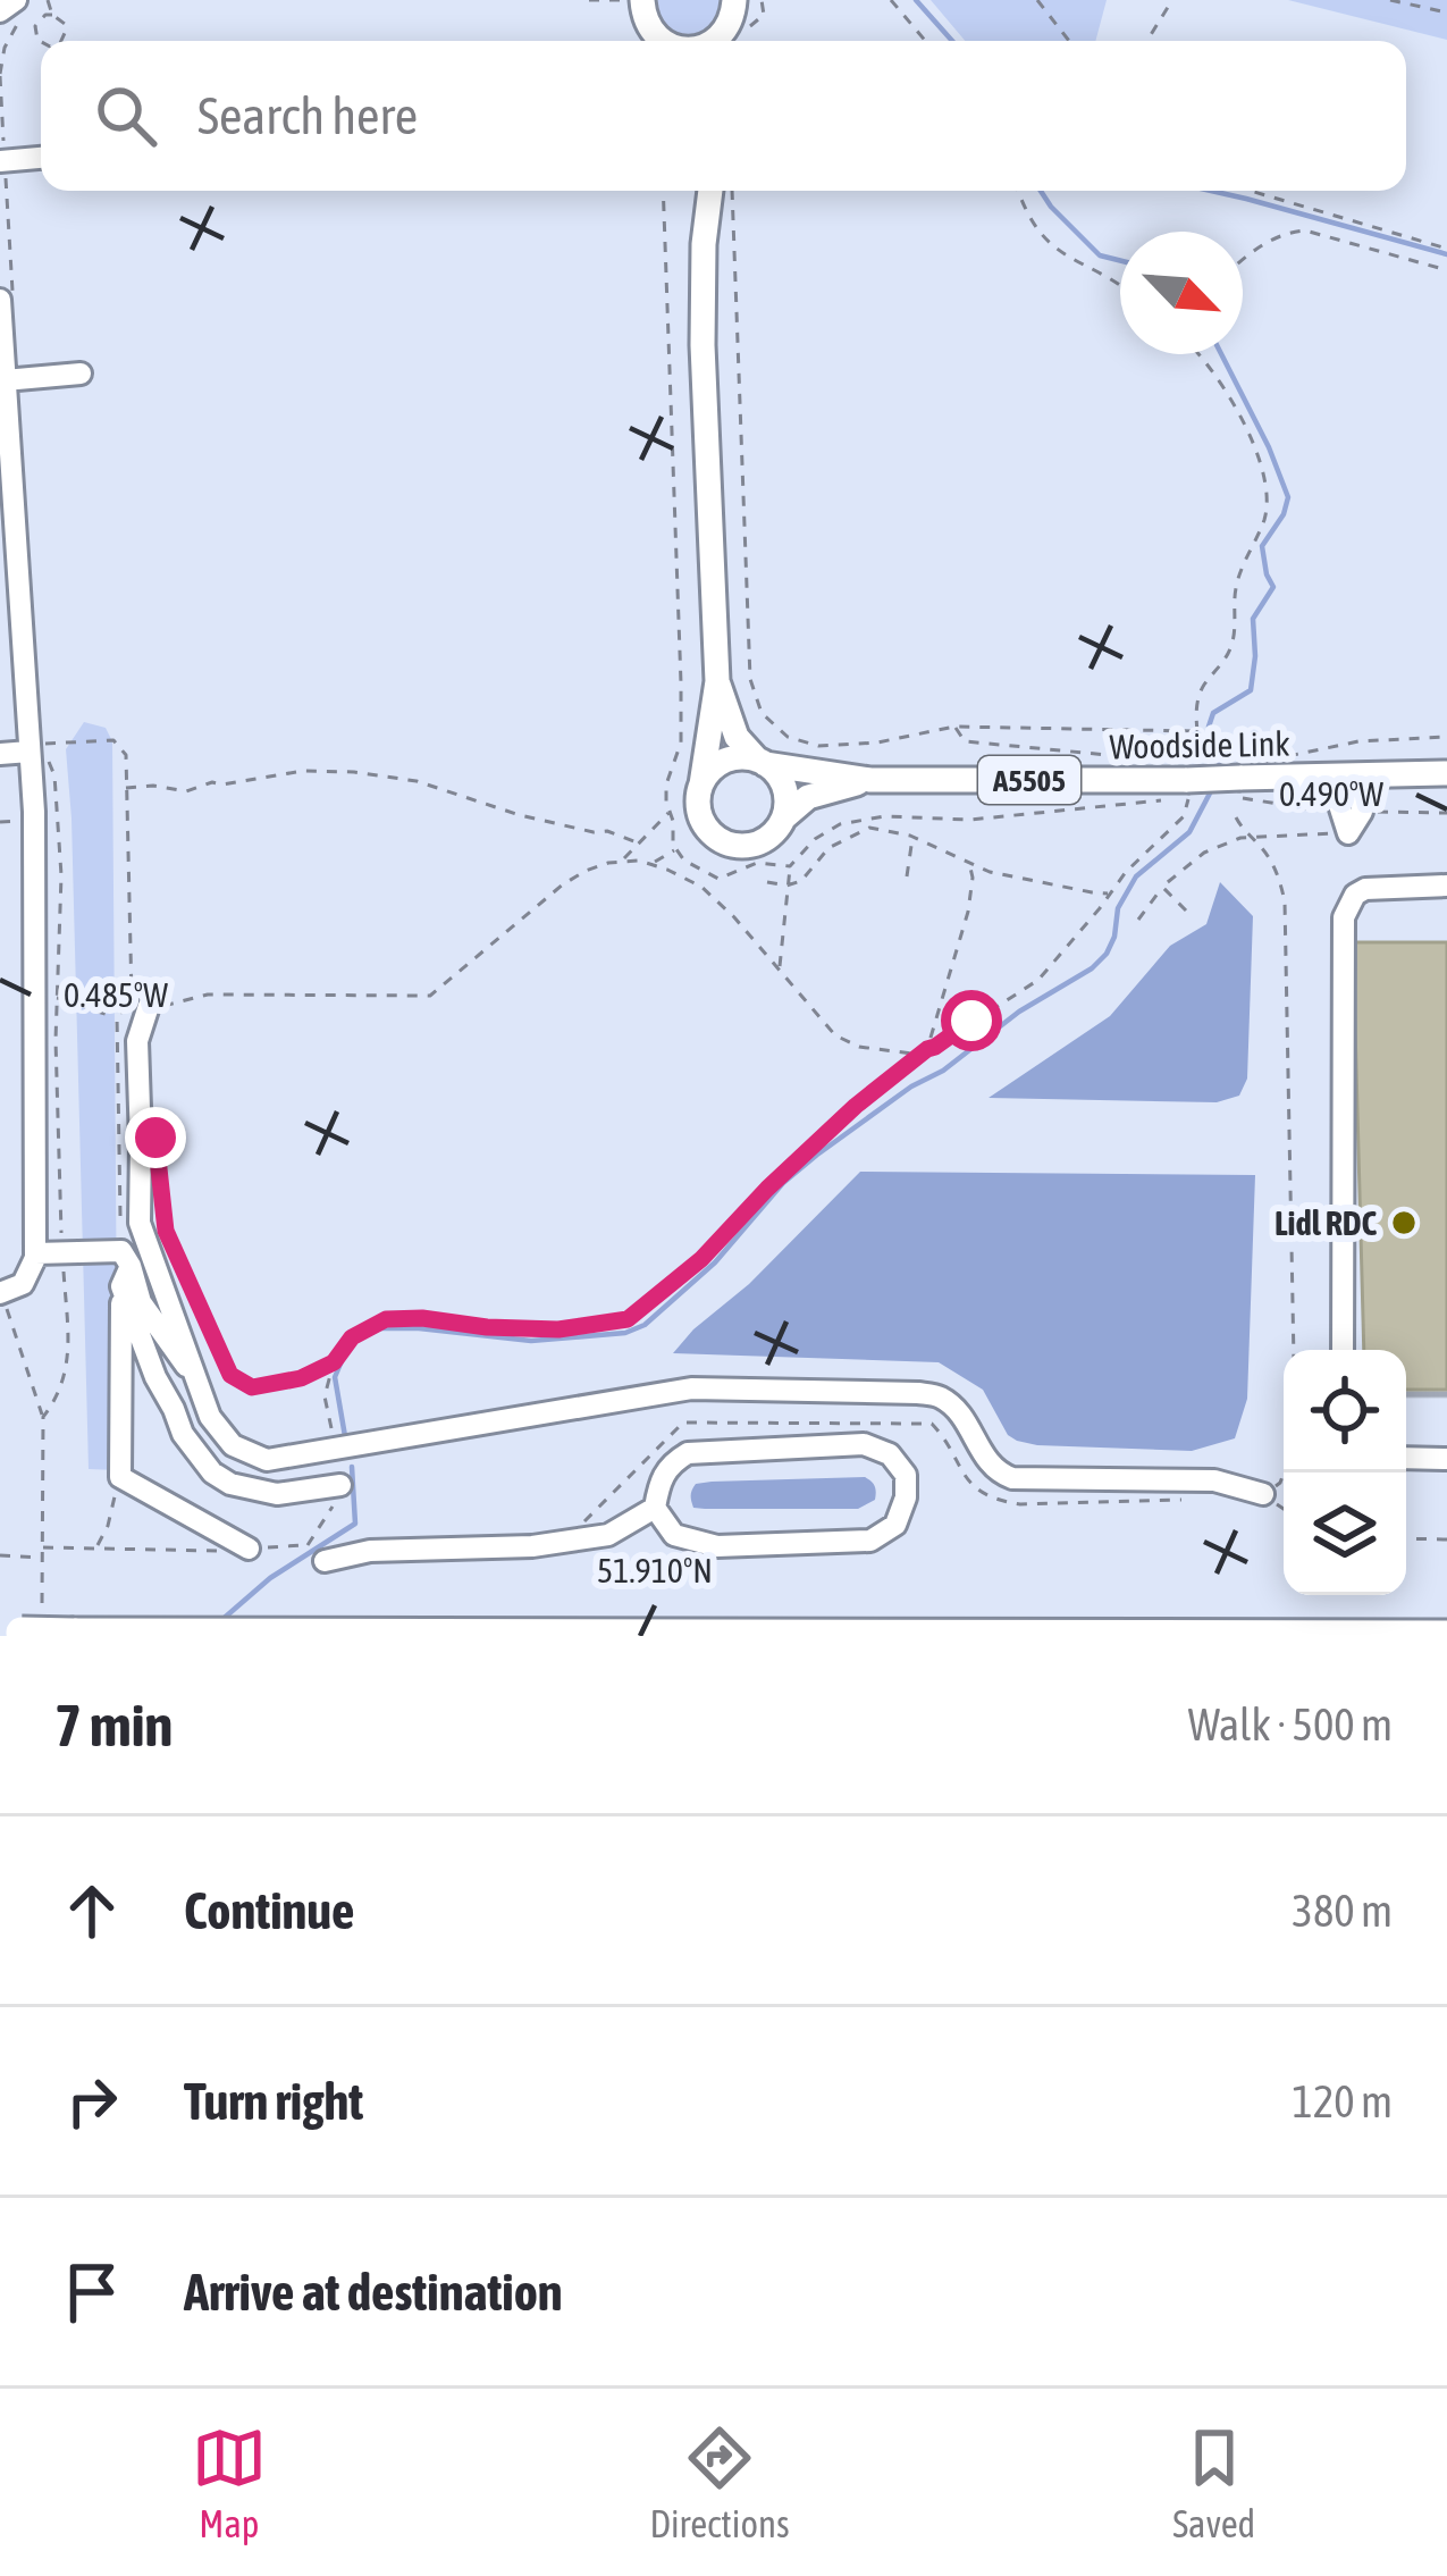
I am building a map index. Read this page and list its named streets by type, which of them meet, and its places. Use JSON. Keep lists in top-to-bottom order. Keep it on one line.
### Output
{"streets":{"main road":["Woodside Link","A5505"]},"crossings":[["Woodside Link","A5505"]],"places":["Lidl RDC"],"north":"bottom right","page":{"search":"Search here","heading":["7 min","Walk · 500 m"],"list":[["Continue","380 m"],["Turn right","120 m"],"Arrive at destination"],"nav":["Map","Directions","Saved"]},"coordinates":["0.490°W","0.485°W","51.910°N"]}
